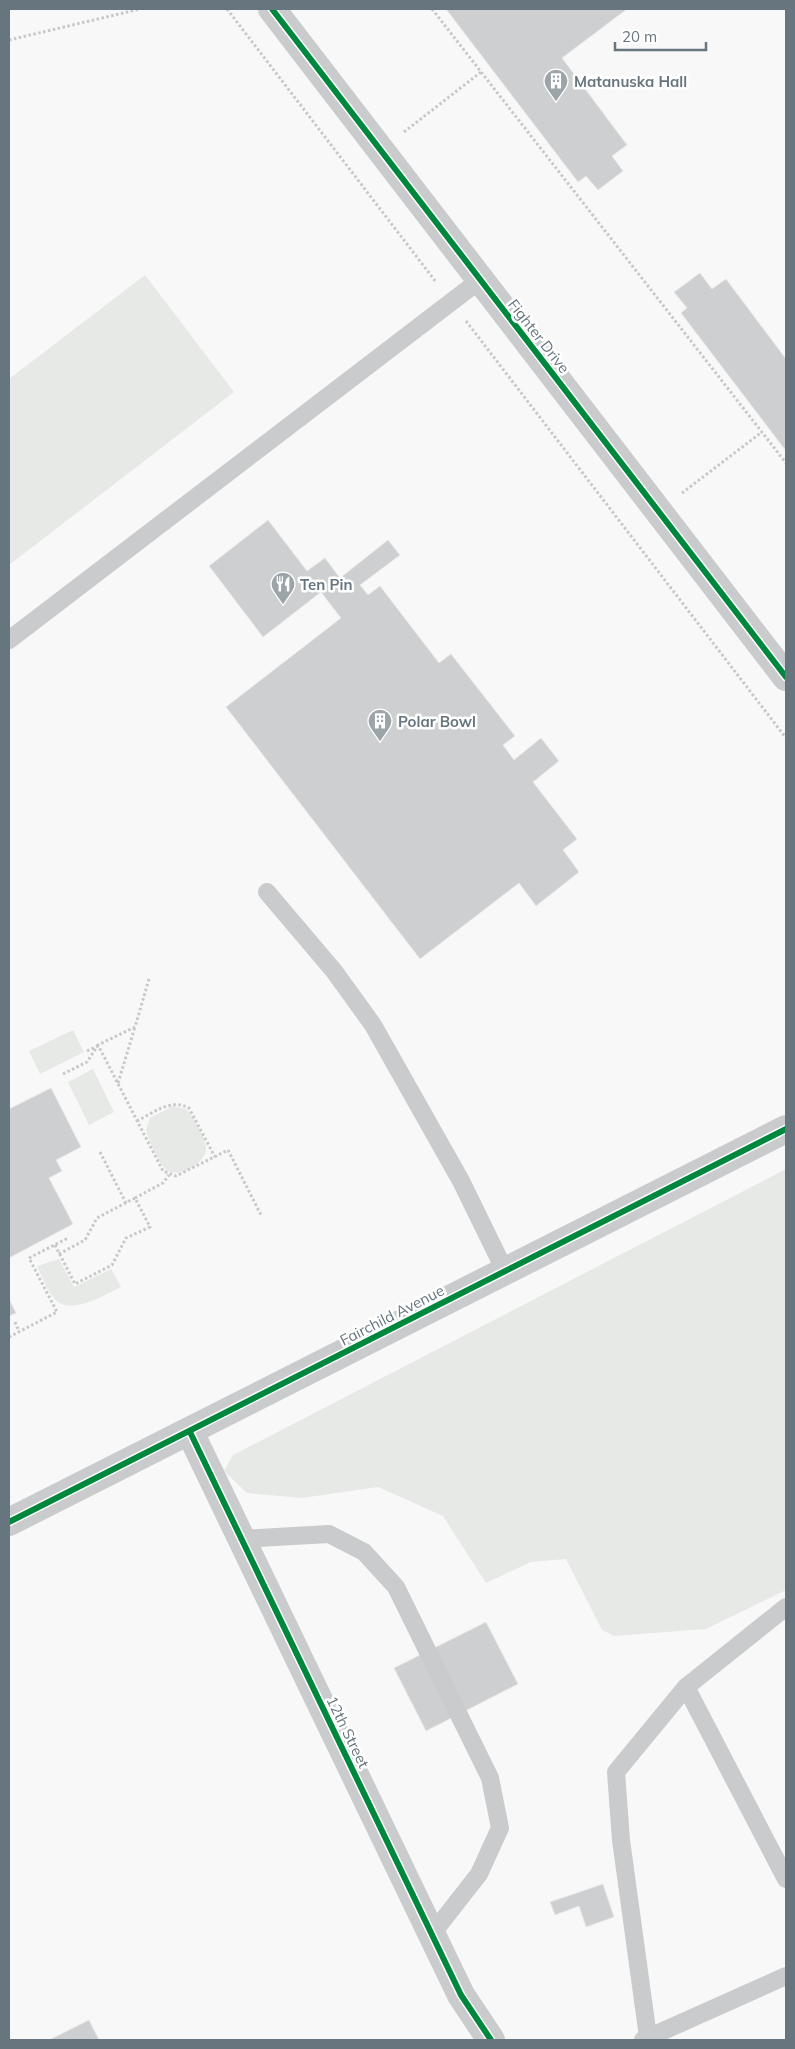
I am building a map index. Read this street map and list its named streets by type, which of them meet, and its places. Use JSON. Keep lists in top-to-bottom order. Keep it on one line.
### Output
{"streets":{"street":["Fighter Drive","Fairchild Avenue","12th Street"]},"crossings":[["Fairchild Avenue","12th Street"]],"places":{"building":["Matanuska Hall","Polar Bowl"],"restaurant":["Ten Pin"]},"scale_bar":"20 m"}
